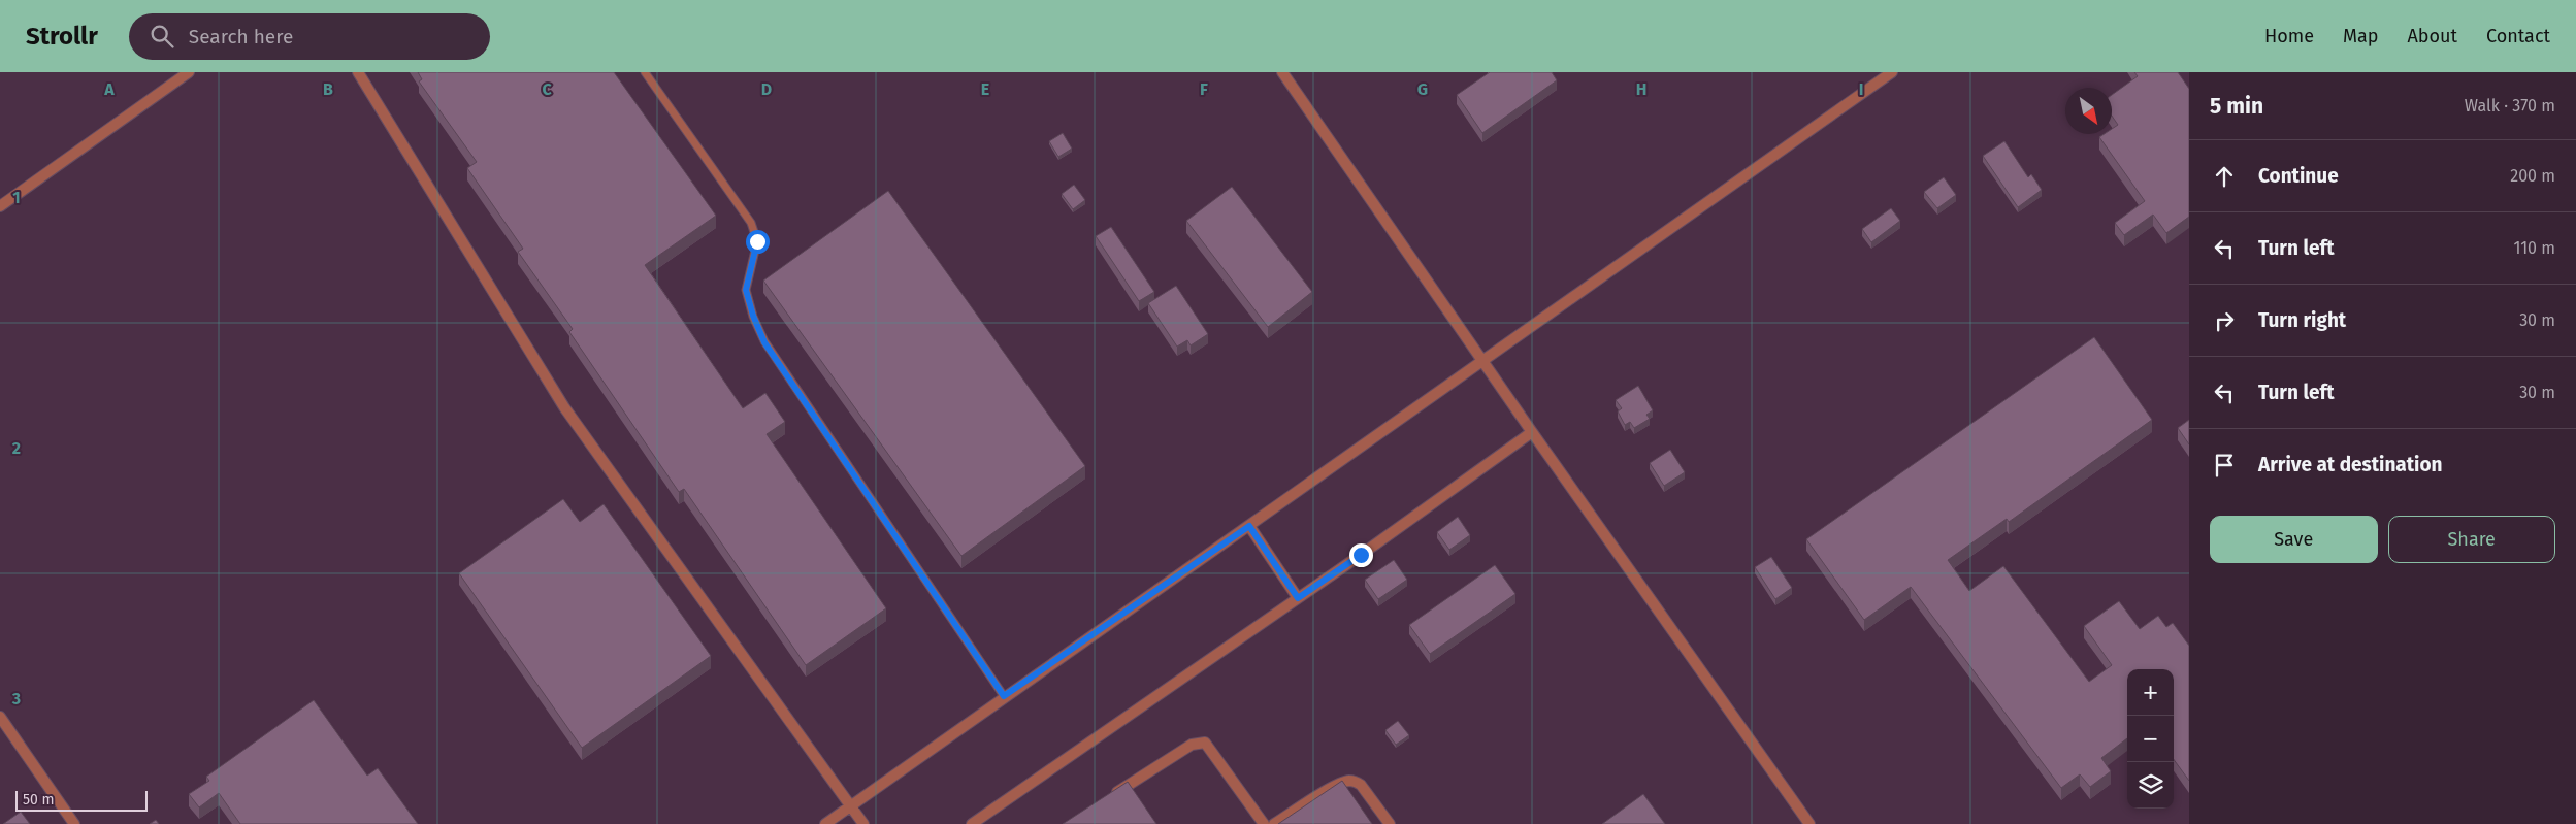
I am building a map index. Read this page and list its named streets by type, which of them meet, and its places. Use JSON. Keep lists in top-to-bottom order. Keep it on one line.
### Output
{"scale_bar":"50 m","north":"bottom right","page":{"header":"Strollr","search":"Search here","nav":["Home","Map","About","Contact"],"heading":["5 min","Walk · 370 m"],"list":[["Continue","200 m"],["Turn left","110 m"],["Turn right","30 m"],["Turn left","30 m"],"Arrive at destination"],"buttons":["Save","Share"],"map_buttons":["+","−"],"scale":"50 m"},"grid":{"columns":["A","B","C","D","E","F","G","H","I"],"rows":["1","2","3"]}}
